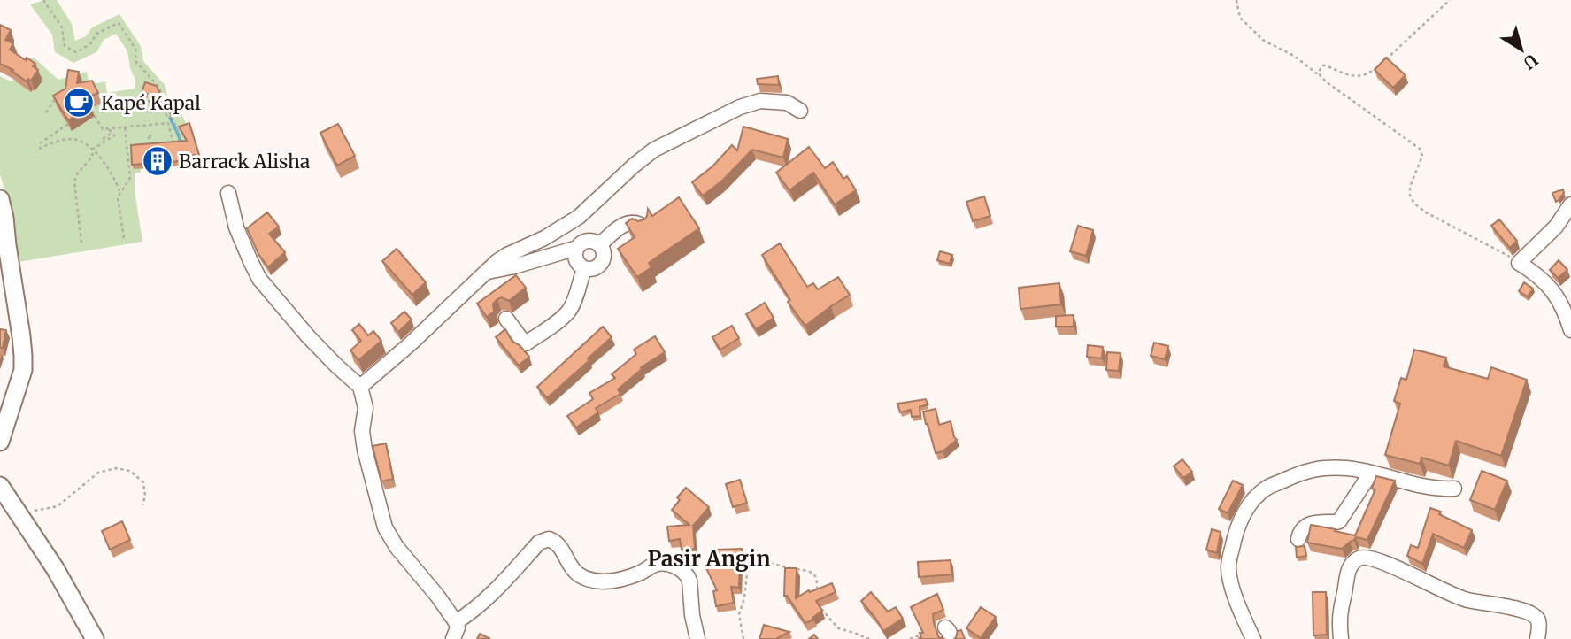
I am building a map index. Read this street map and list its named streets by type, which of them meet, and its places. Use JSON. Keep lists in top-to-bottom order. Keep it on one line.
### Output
{"districts":["Pasir Angin"],"places":{"cafe":["Kapé Kapal"],"building":["Barrack Alisha"]},"north":"bottom right"}
